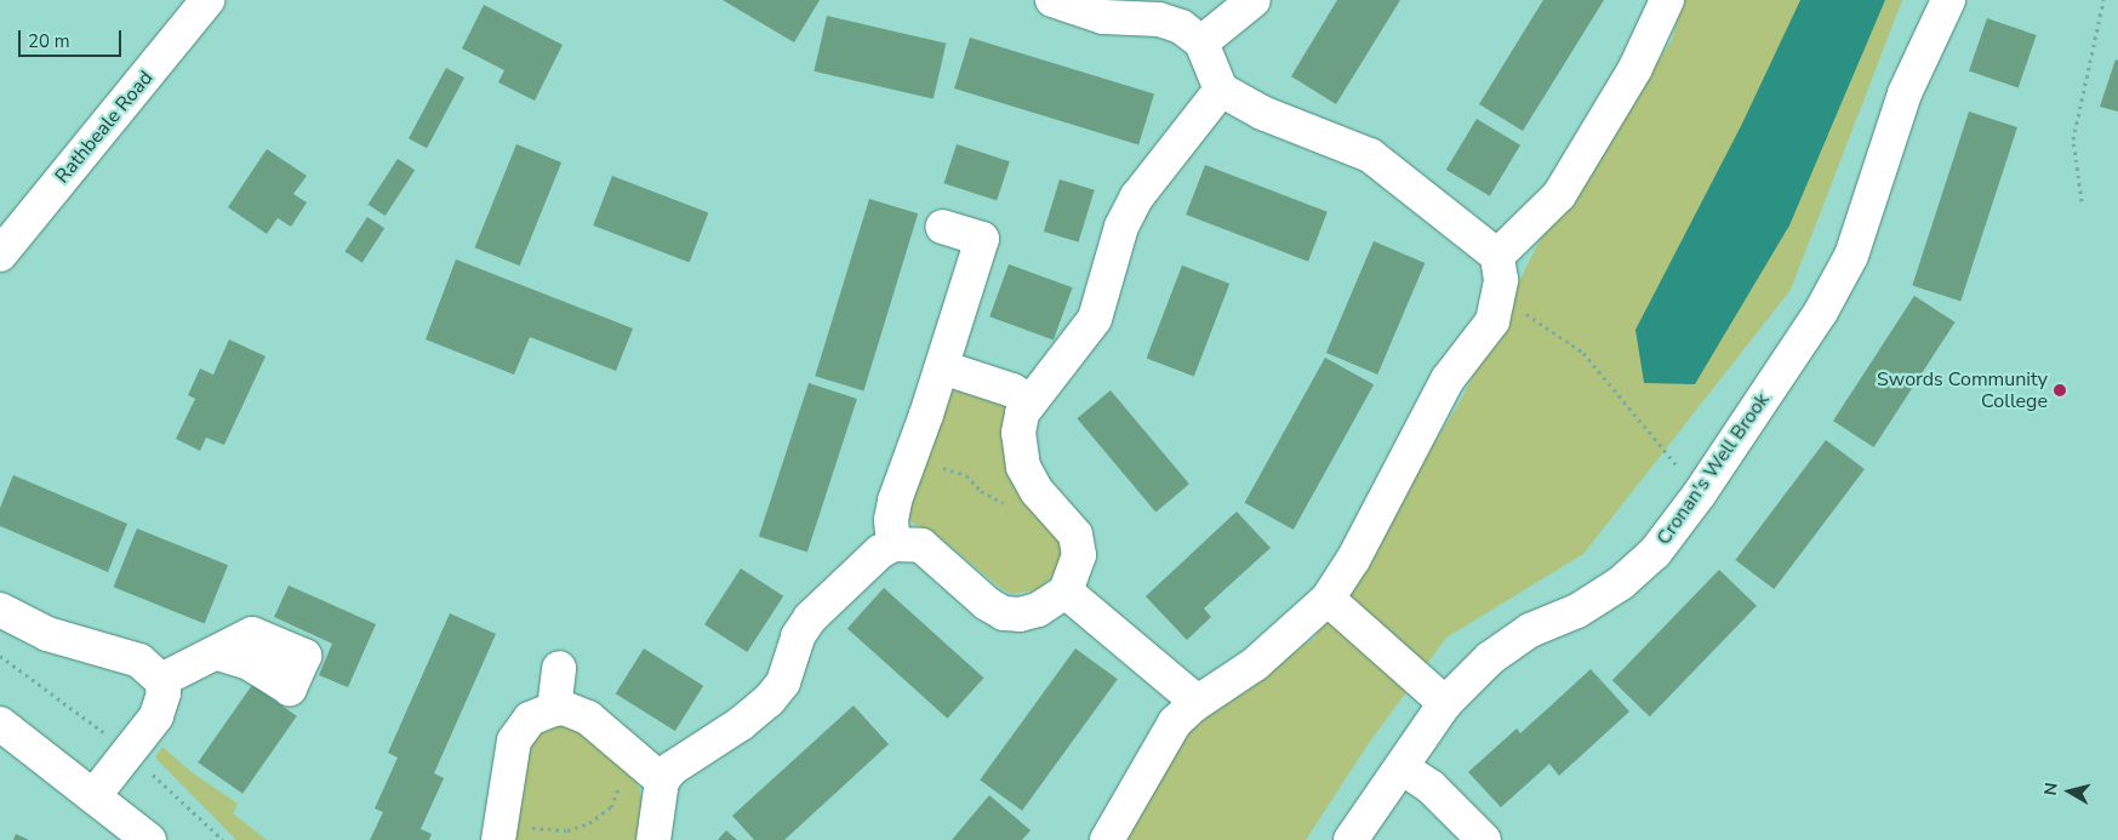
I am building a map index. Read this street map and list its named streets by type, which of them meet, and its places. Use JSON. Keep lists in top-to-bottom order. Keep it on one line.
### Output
{"streets":{"street":["Rathbeale Road","Cronan's Well Brook"]},"places":["Swords Community College"],"scale_bar":"20 m","north":"left"}
